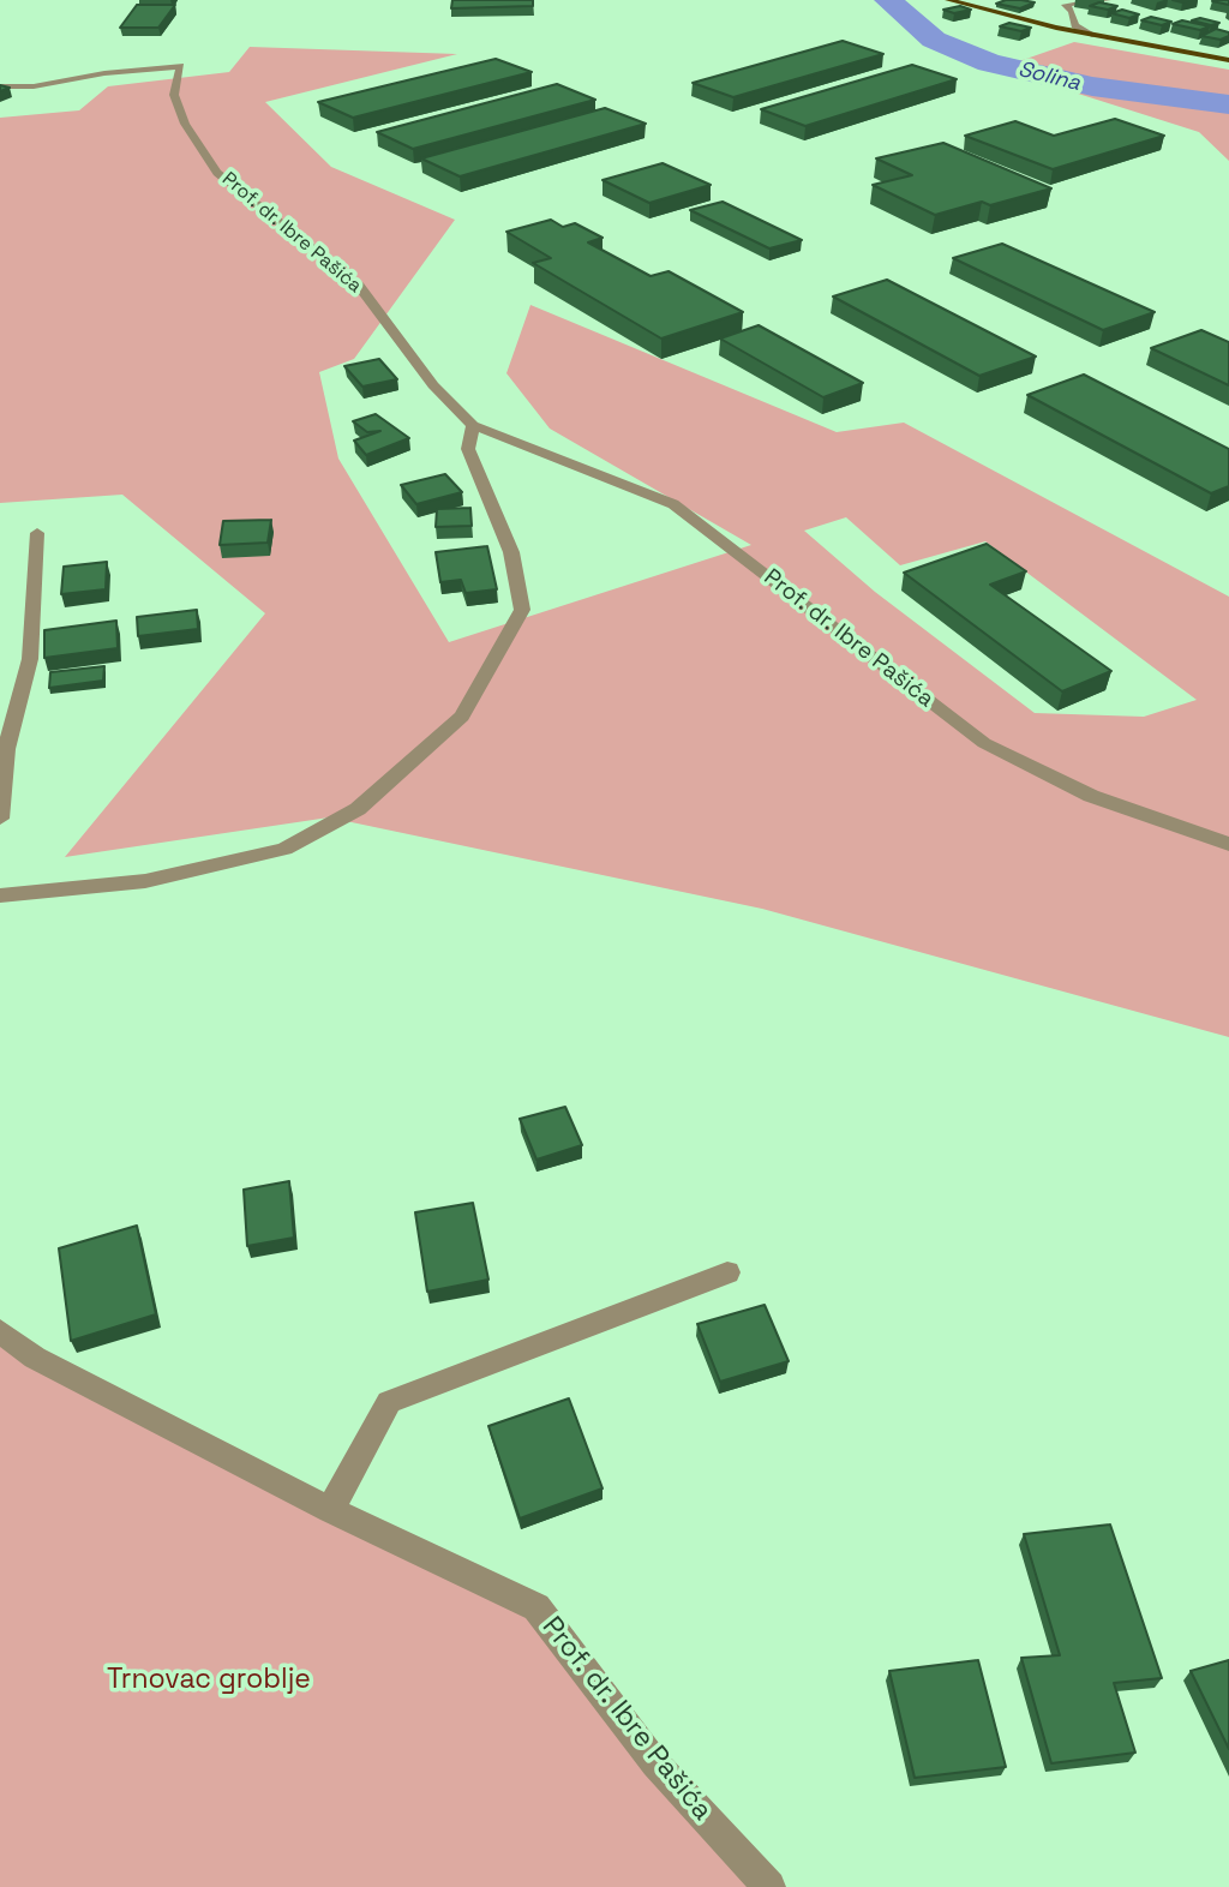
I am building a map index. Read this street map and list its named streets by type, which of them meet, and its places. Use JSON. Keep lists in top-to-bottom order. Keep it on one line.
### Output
{"streets":{"street":["Prof. dr. Ibre Pašića"]},"water":["Solina"],"parks":["Trnovac groblje"]}
